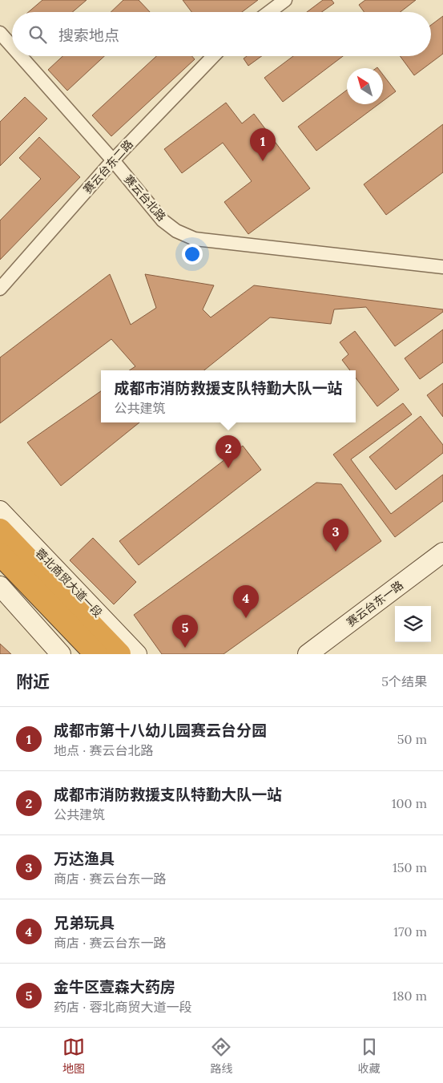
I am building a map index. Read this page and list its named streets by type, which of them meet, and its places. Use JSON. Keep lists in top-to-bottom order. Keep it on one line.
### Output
{"streets":{"main road":["蓉北商贸大道一段","赛云台东一路"],"street":["赛云台东二路","赛云台北路"]},"crossings":[["赛云台东二路","赛云台北路"]],"north":"top left","page":{"search":"搜索地点","pins":["1","2","3","4","5"],"popup":["成都市消防救援支队特勤大队一站","公共建筑"],"heading":["附近","5个结果"],"list":[{"mark":"1","name":"成都市第十八幼儿园赛云台分园","note":"地点 · 赛云台北路","value":"50 m"},{"mark":"2","name":"成都市消防救援支队特勤大队一站","note":"公共建筑","value":"100 m"},{"mark":"3","name":"万达渔具","note":"商店 · 赛云台东一路","value":"150 m"},{"mark":"4","name":"兄弟玩具","note":"商店 · 赛云台东一路","value":"170 m"},{"mark":"5","name":"金牛区壹森大药房","note":"药店 · 蓉北商贸大道一段","value":"180 m"}],"nav":["地图","路线","收藏"]}}
